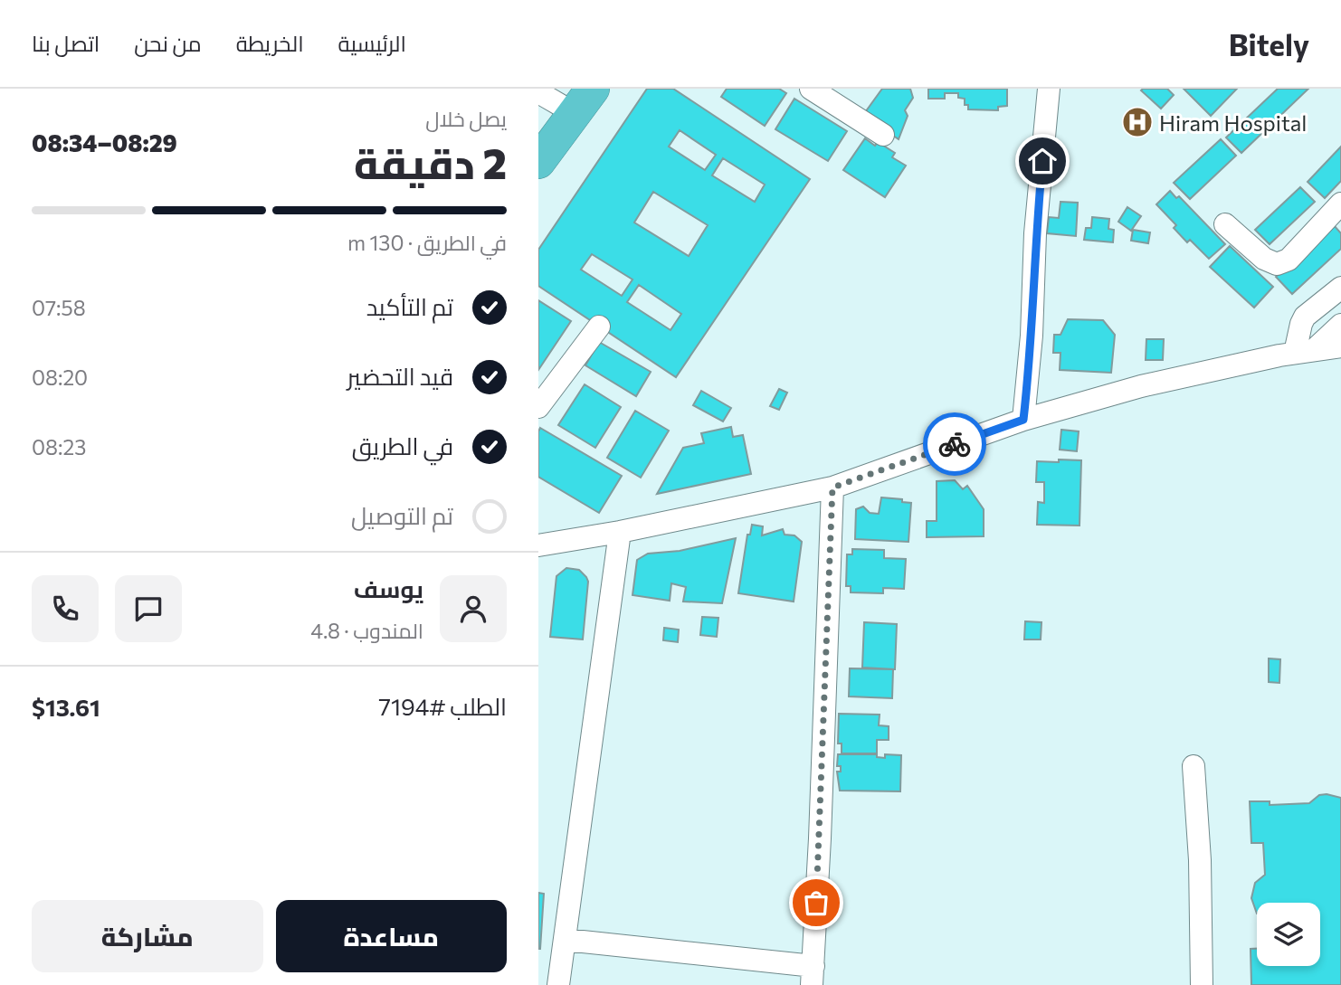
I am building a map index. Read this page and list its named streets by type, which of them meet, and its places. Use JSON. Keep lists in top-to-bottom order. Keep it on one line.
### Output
{"places":{"hospital":["Hiram Hospital"]},"page":{"header":"Bitely","nav":["الرئيسية","الخريطة","من نحن","اتصل بنا"],"heading":["2 دقيقة","يصل خلال","08:29–08:34"],"panel":["يوسف","المندوب · 4.8","الطلب #7194","$13.61"],"bar":"في الطريق · 130 m","list":[["تم التأكيد","07:58"],["قيد التحضير","08:20"],["في الطريق","08:23"],"تم التوصيل"],"buttons":["مساعدة","مشاركة"]}}
